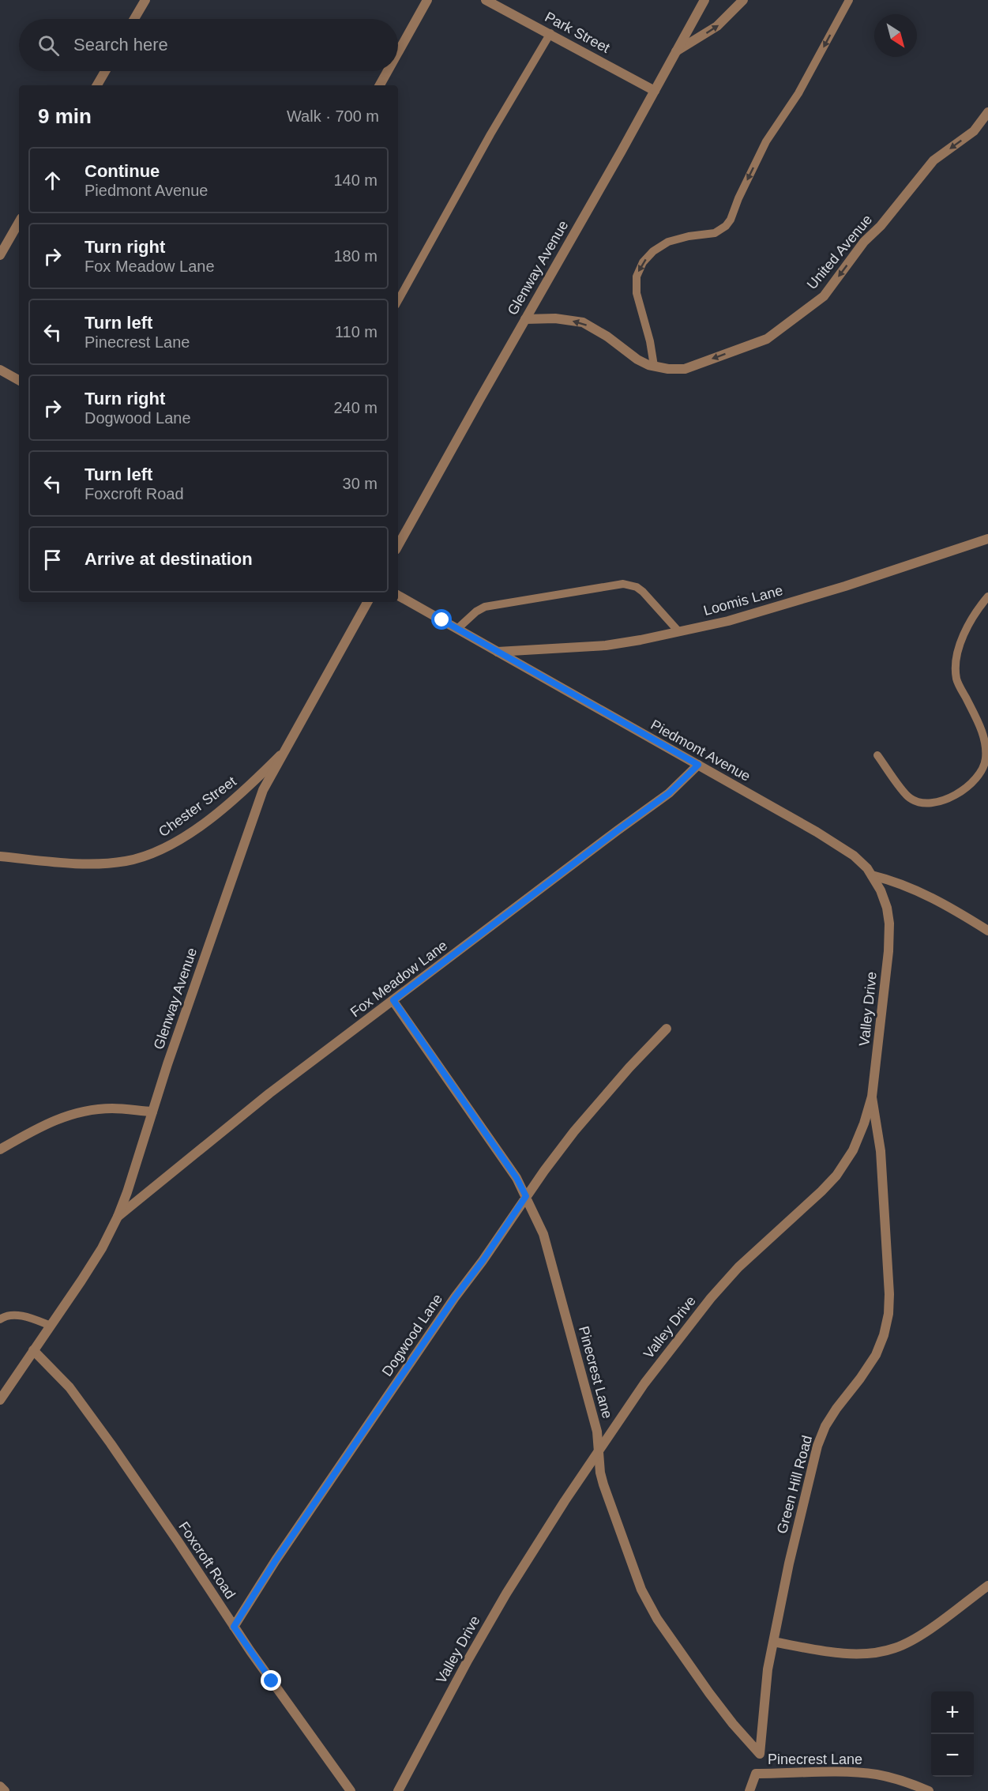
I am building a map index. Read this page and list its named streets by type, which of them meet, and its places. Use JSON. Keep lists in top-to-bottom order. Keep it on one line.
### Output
{"streets":{"street":["Park Street","United Avenue","Glenway Avenue","Loomis Lane","Piedmont Avenue","Chester Street","Fox Meadow Lane","Valley Drive","Dogwood Lane","Pinecrest Lane","Green Hill Road","Foxcroft Road"]},"crossings":[["Park Street","Glenway Avenue"],["United Avenue","Glenway Avenue"],["Glenway Avenue","Chester Street"],["Glenway Avenue","Fox Meadow Lane"],["Glenway Avenue","Foxcroft Road"],["Loomis Lane","Piedmont Avenue"],["Piedmont Avenue","Fox Meadow Lane"],["Piedmont Avenue","Valley Drive"],["Fox Meadow Lane","Pinecrest Lane"],["Valley Drive","Pinecrest Lane"],["Valley Drive","Green Hill Road"],["Dogwood Lane","Pinecrest Lane"],["Dogwood Lane","Foxcroft Road"],["Pinecrest Lane","Green Hill Road"]],"one_way":["United Avenue"],"north":"bottom right","page":{"search":"Search here","heading":["9 min","Walk · 700 m"],"list":[["Continue","Piedmont Avenue","140 m"],["Turn right","Fox Meadow Lane","180 m"],["Turn left","Pinecrest Lane","110 m"],["Turn right","Dogwood Lane","240 m"],["Turn left","Foxcroft Road","30 m"],"Arrive at destination"],"map_buttons":["+","−"]}}
